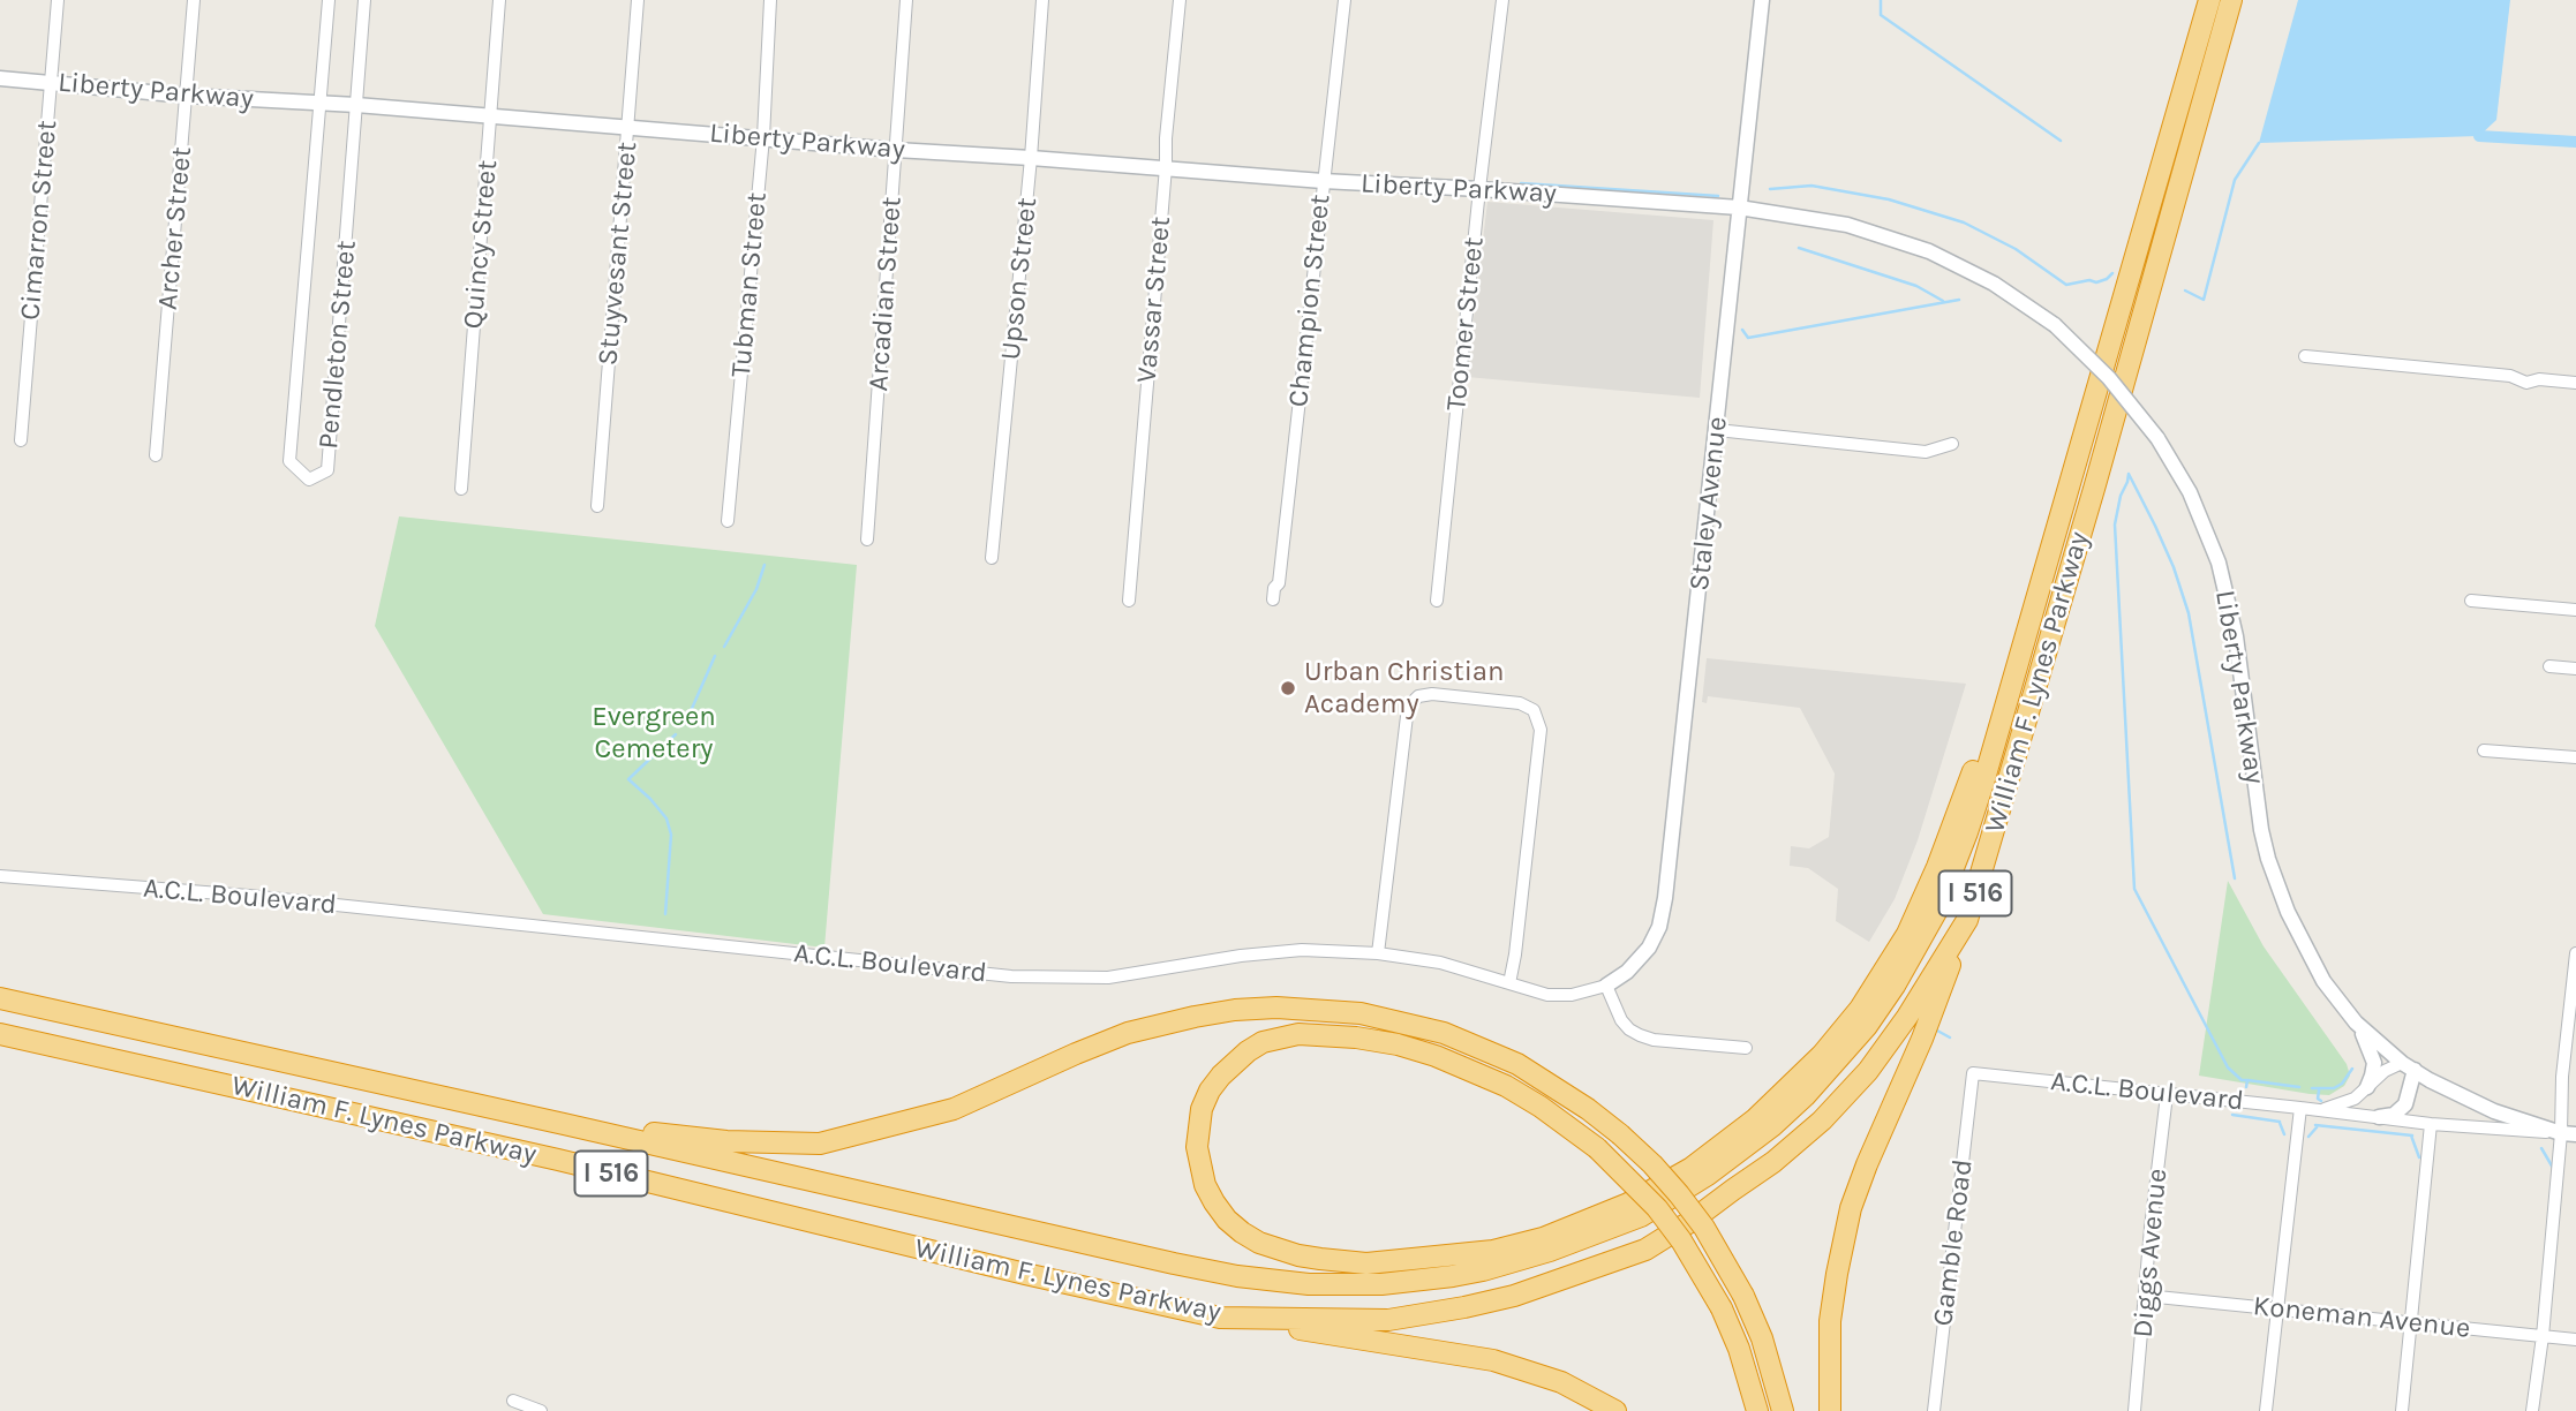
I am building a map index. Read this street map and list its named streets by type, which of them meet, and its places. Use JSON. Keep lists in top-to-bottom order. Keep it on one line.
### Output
{"streets":{"highway":["William F. Lynes Parkway","I 516"],"street":["Liberty Parkway","Cimarron Street","Archer Street","Quincy Street","Stuyvesant Street","Upson Street","Tubman Street","Arcadian Street","Vassar Street","Champion Street","Toomer Street","Pendleton Street","Staley Avenue","A.C.L. Boulevard","Gamble Road","Diggs Avenue","Koneman Avenue"]},"crossings":[["Liberty Parkway","Cimarron Street"],["Liberty Parkway","Archer Street"],["Liberty Parkway","Quincy Street"],["Liberty Parkway","Stuyvesant Street"],["Liberty Parkway","Upson Street"],["Liberty Parkway","Tubman Street"],["Liberty Parkway","Arcadian Street"],["Liberty Parkway","Vassar Street"],["Liberty Parkway","Champion Street"],["Liberty Parkway","Toomer Street"],["Liberty Parkway","Pendleton Street"],["Liberty Parkway","Staley Avenue"],["Liberty Parkway","A.C.L. Boulevard"],["Staley Avenue","A.C.L. Boulevard"],["A.C.L. Boulevard","Gamble Road"],["A.C.L. Boulevard","Diggs Avenue"],["Diggs Avenue","Koneman Avenue"]],"parks":["Evergreen Cemetery"],"places":["Urban Christian Academy"]}
